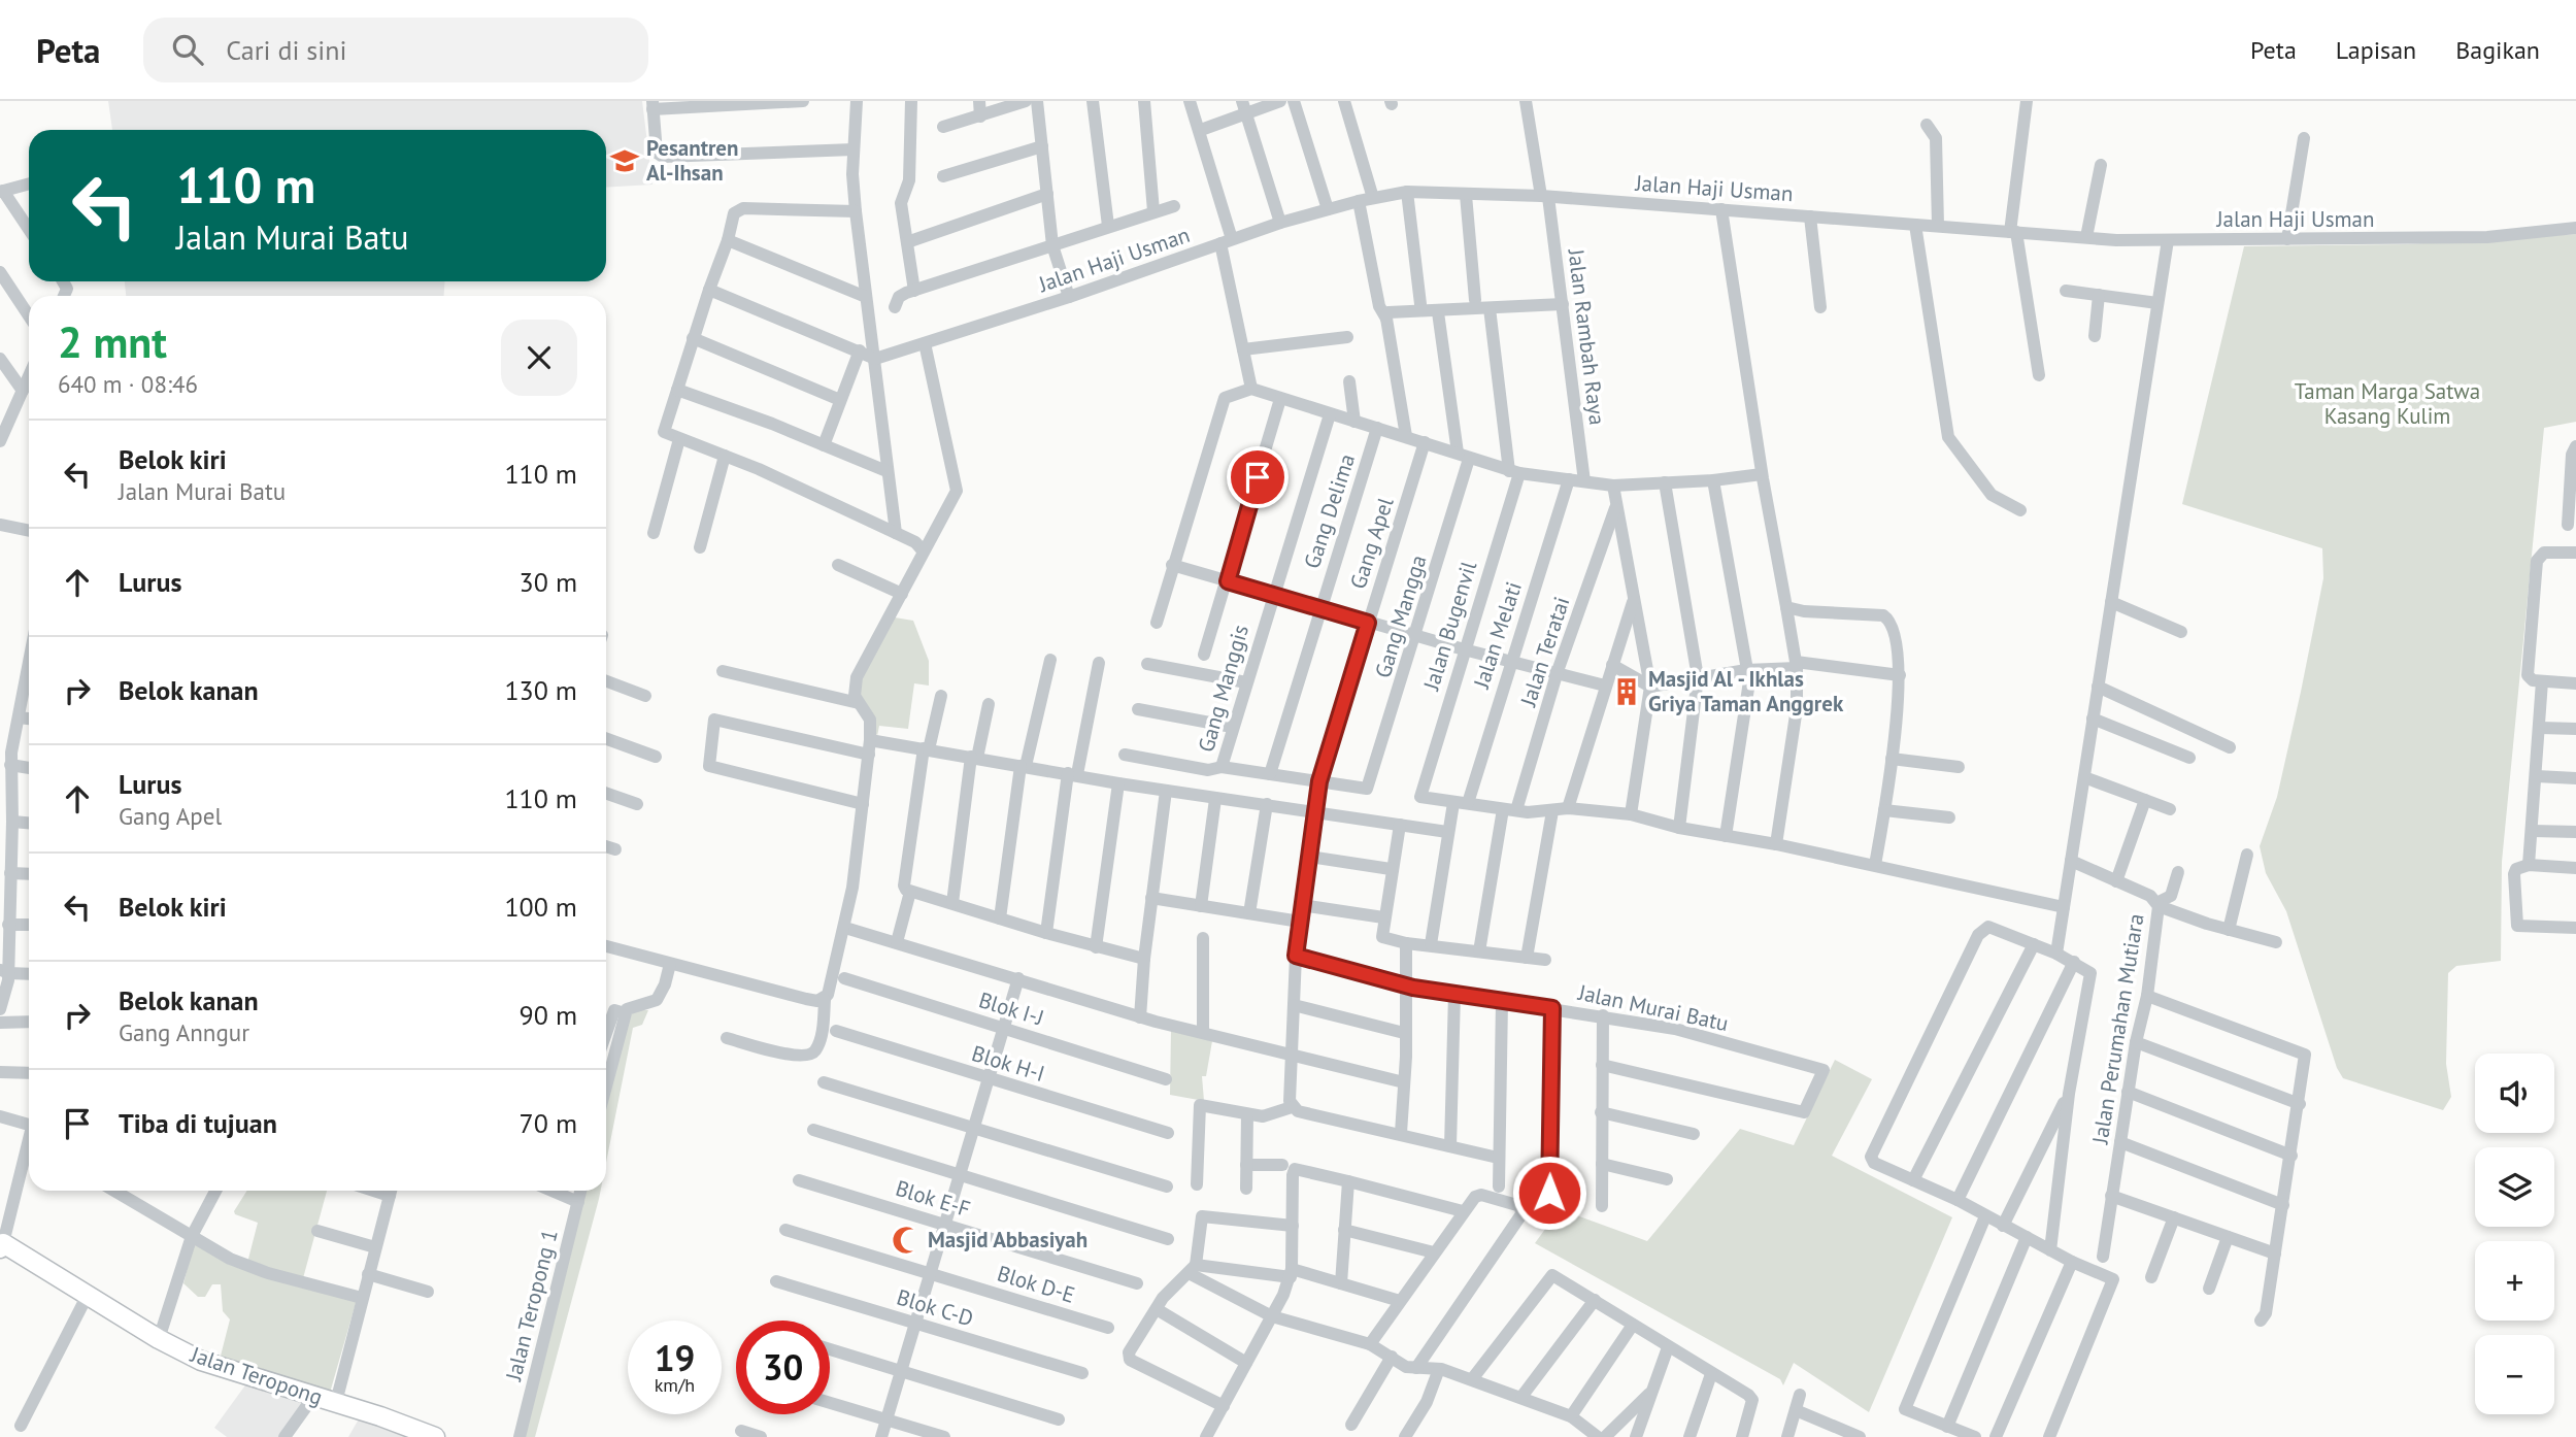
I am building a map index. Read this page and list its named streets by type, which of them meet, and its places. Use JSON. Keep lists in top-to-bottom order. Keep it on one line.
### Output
{"streets":{"main road":["Jalan Teropong"],"street":["Jalan Haji Usman","Jalan Rambah Raya","Gang Delima","Gang Apel","Gang Mangga","Jalan Bugenvil","Jalan Melati","Jalan Teratai","Gang Manggis","Jalan Murai Batu","Blok I-J","Jalan Perumahan Mutiara","Blok H-I","Blok E-F","Blok D-E","Jalan Teropong 1","Blok C-D"]},"crossings":[["Jalan Haji Usman","Jalan Rambah Raya"],["Gang Apel","Gang Mangga"],["Gang Apel","Jalan Murai Batu"],["Jalan Bugenvil","Jalan Melati"]],"parks":["Taman Marga Satwa Kasang Kulim"],"places":{"school or university":["Pesantren Al-Ihsan"],"building":["Masjid Al - Ikhlas Griya Taman Anggrek"],"mosque":["Masjid Abbasiyah"]},"page":{"header":"Peta","search":"Cari di sini","nav":["Peta","Lapisan","Bagikan"],"turn":["110 m","Jalan Murai Batu"],"heading":["2 mnt","640 m · 08:46"],"list":[{"name":"Belok kiri","note":"Jalan Murai Batu","value":"110 m"},{"name":"Lurus","value":"30 m"},{"name":"Belok kanan","value":"130 m"},{"name":"Lurus","note":"Gang Apel","value":"110 m"},{"name":"Belok kiri","value":"100 m"},{"name":"Belok kanan","note":"Gang Anngur","value":"90 m"},{"name":"Tiba di tujuan","value":"70 m"}],"map_buttons":["+","−"],"speed":"19 km/h","limit":"30"}}
